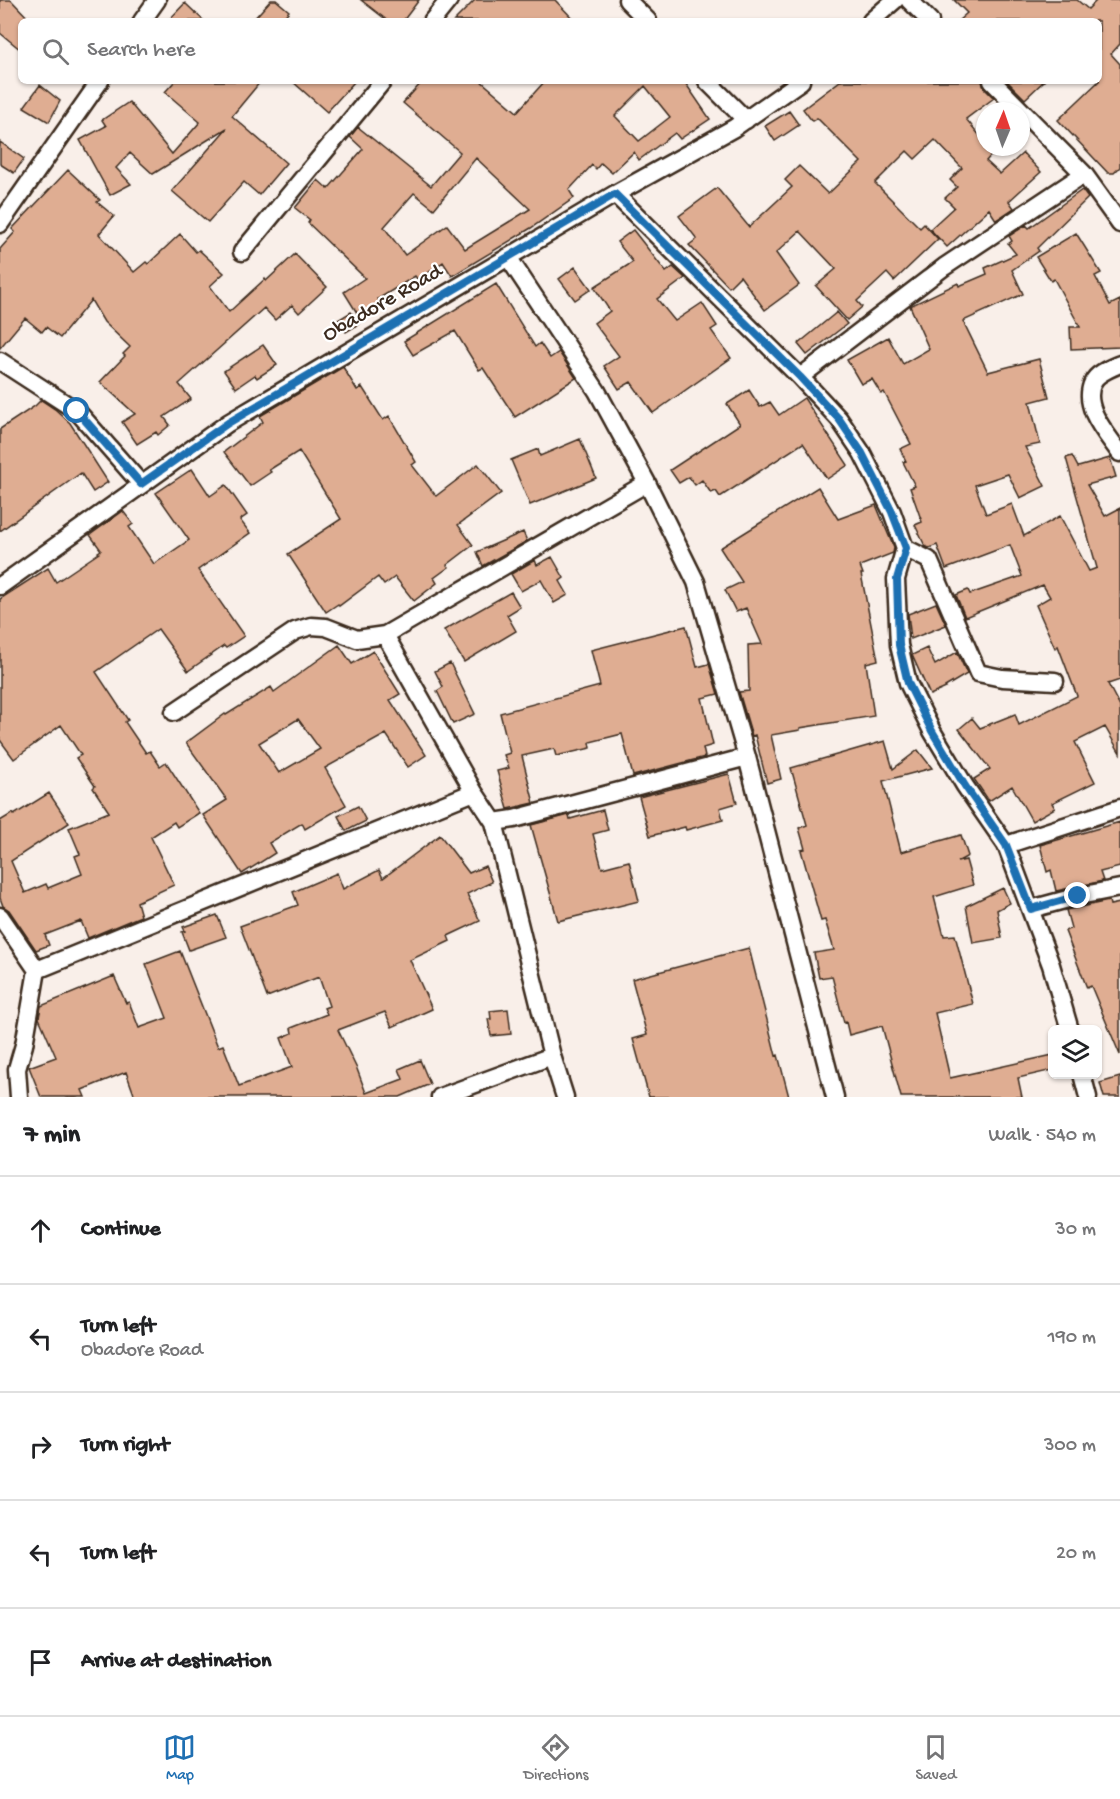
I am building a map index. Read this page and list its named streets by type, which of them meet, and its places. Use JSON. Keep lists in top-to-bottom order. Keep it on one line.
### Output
{"streets":{"street":["Obadore Road"]},"north":"top","page":{"search":"Search here","heading":["7 min","Walk · 540 m"],"list":[["Continue","30 m"],["Turn left","Obadore Road","190 m"],["Turn right","300 m"],["Turn left","20 m"],"Arrive at destination"],"nav":["Map","Directions","Saved"]}}
